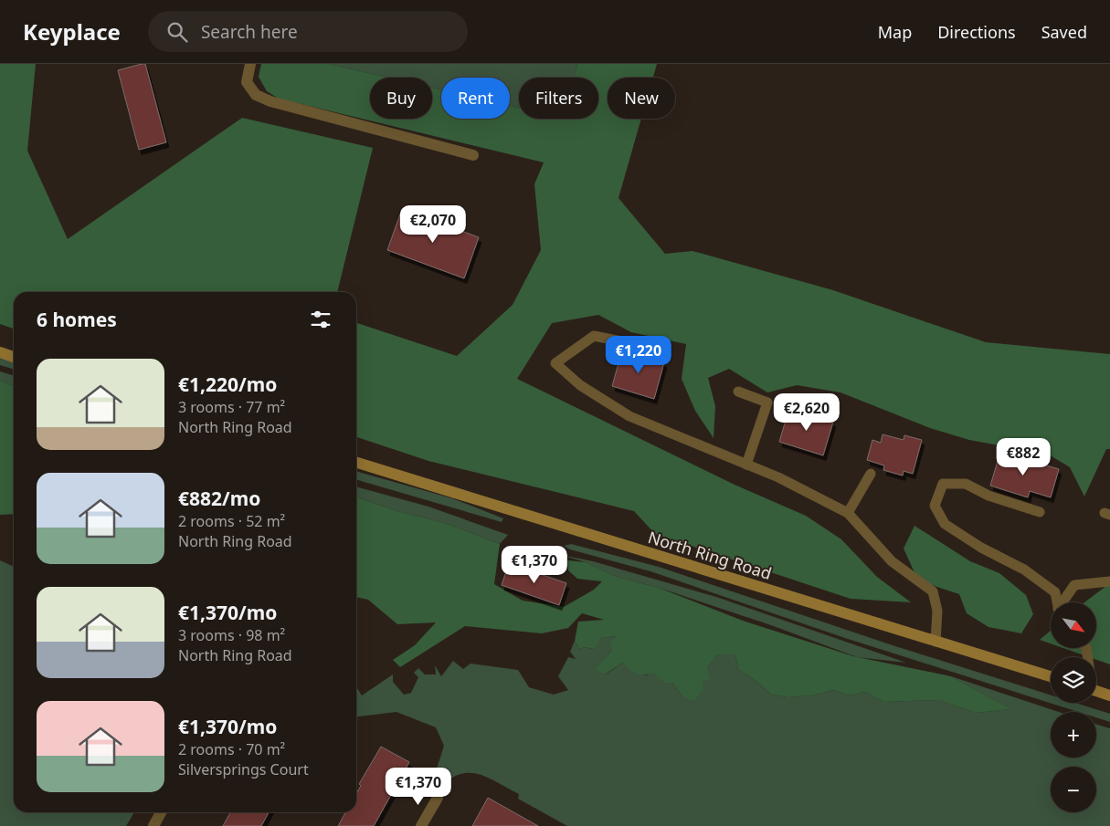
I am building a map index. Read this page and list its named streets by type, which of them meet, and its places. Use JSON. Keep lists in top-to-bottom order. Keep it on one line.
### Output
{"streets":{"main road":["North Ring Road"]},"north":"bottom right","page":{"header":"Keyplace","search":"Search here","nav":["Map","Directions","Saved"],"chip":["Buy","Rent","Filters","New"],"price":["€2,070","€1,220","€2,620","€882","€1,370","€1,370"],"heading":"6 homes","list":[{"name":"€1,220/mo","note":"3 rooms · 77 m² · North Ring Road"},{"name":"€882/mo","note":"2 rooms · 52 m² · North Ring Road"},{"name":"€1,370/mo","note":"3 rooms · 98 m² · North Ring Road"},{"name":"€1,370/mo","note":"2 rooms · 70 m² · Silversprings Court"}],"map_buttons":["+","−"]}}
